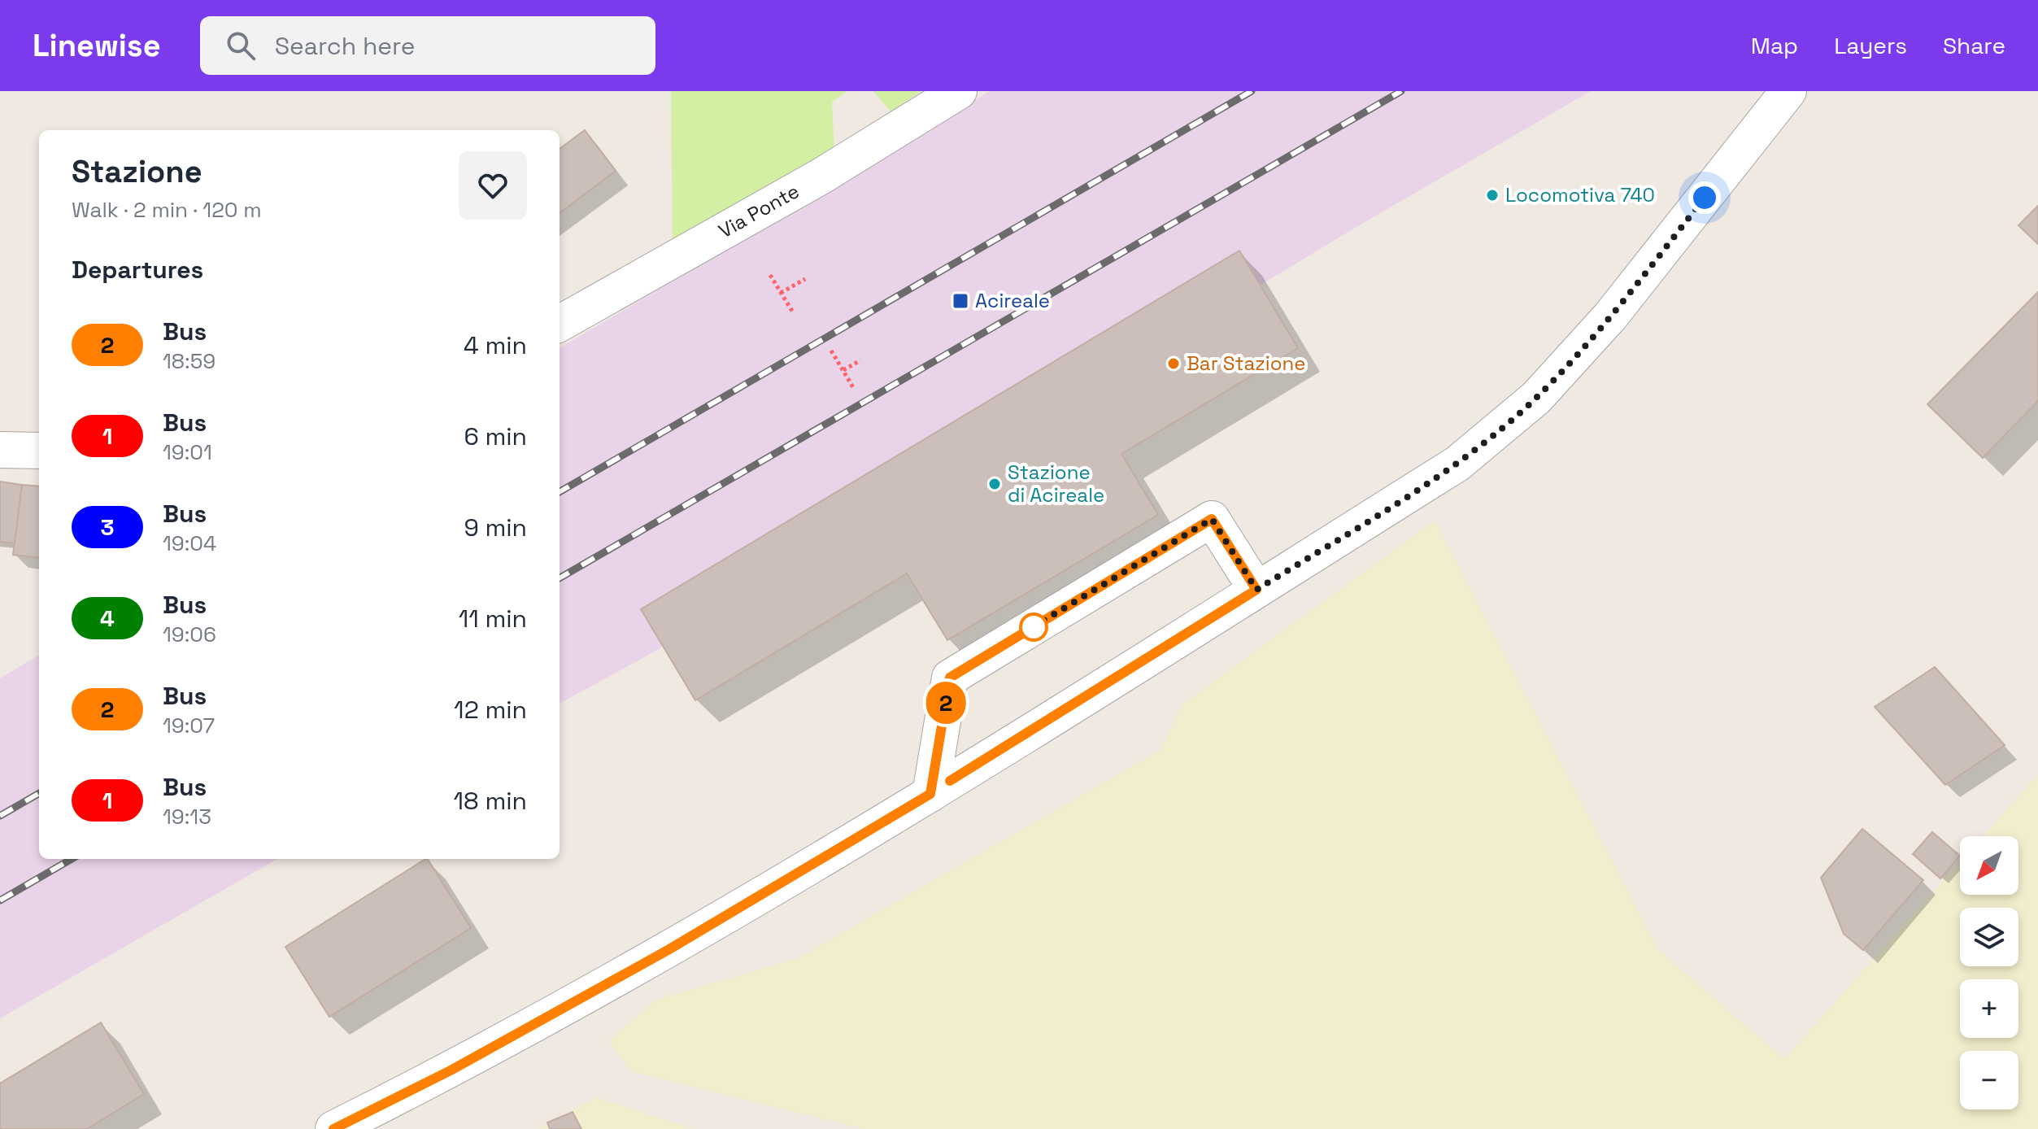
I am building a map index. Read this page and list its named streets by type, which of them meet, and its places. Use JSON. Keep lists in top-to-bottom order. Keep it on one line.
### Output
{"streets":{"street":["Via Ponte"]},"places":{"other":["Locomotiva 740","Bar Stazione","Stazione di Acireale"],"transit":["Acireale"]},"lines":["bus line 2"],"north":"bottom left","page":{"header":"Linewise","search":"Search here","nav":["Map","Layers","Share"],"on_map":"2","heading":[["Stazione","Walk · 2 min · 120 m"],"Departures"],"list":[{"mark":"2","name":"Bus","note":"18:59","value":"4 min"},{"mark":"1","name":"Bus","note":"19:01","value":"6 min"},{"mark":"3","name":"Bus","note":"19:04","value":"9 min"},{"mark":"4","name":"Bus","note":"19:06","value":"11 min"},{"mark":"2","name":"Bus","note":"19:07","value":"12 min"},{"mark":"1","name":"Bus","note":"19:13","value":"18 min"}],"map_buttons":["+","−"]}}
